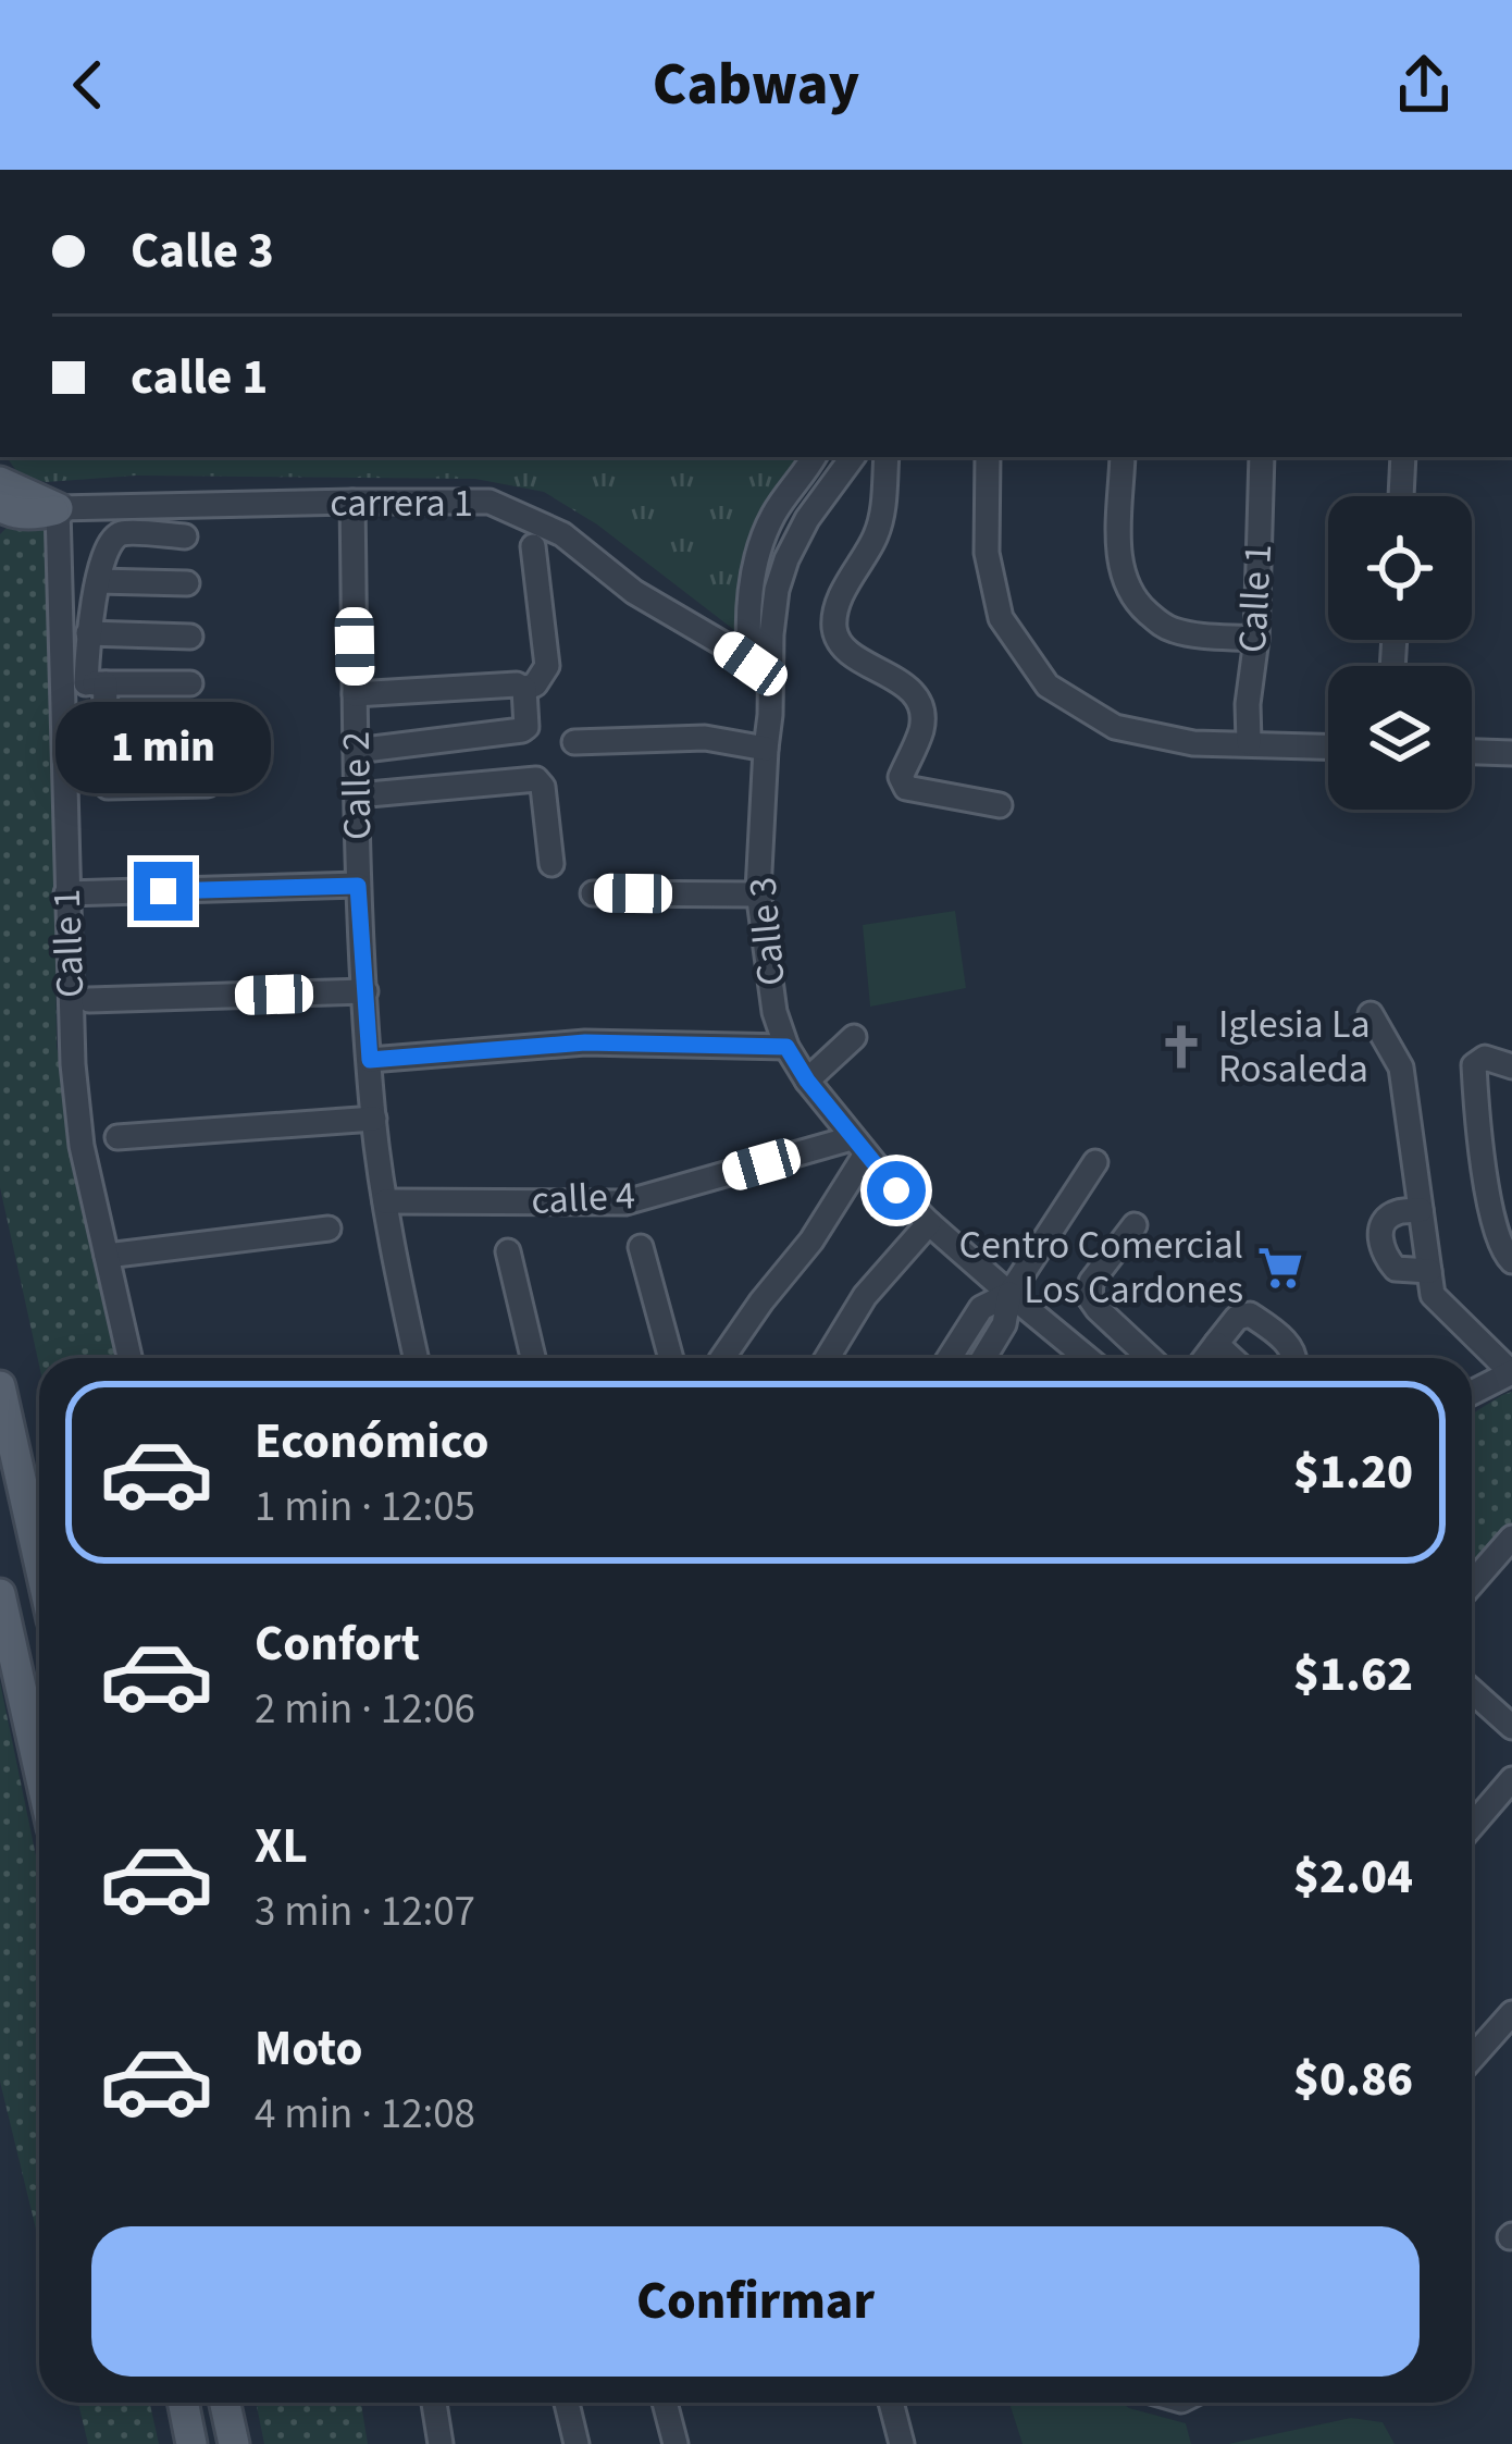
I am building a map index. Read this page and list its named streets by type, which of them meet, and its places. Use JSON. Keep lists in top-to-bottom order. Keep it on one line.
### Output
{"streets":{"street":["carrera 1","Calle 1","Calle 2","Calle 3","calle 4"]},"crossings":[["carrera 1","Calle 1"],["carrera 1","Calle 2"],["carrera 1","Calle 3"],["Calle 1","Calle 2"],["Calle 2","calle 4"],["Calle 3","calle 4"]],"places":{"church":["Iglesia La Rosaleda"],"supermarket":["Centro Comercial Los Cardones"]},"page":{"header":"Cabway","banner":["Calle 3","calle 1"],"bubble":"1 min","list":[{"name":"Económico","note":"1 min · 12:05","value":"$1.20"},{"name":"Confort","note":"2 min · 12:06","value":"$1.62"},{"name":"XL","note":"3 min · 12:07","value":"$2.04"},{"name":"Moto","note":"4 min · 12:08","value":"$0.86"}],"buttons":"Confirmar"}}
